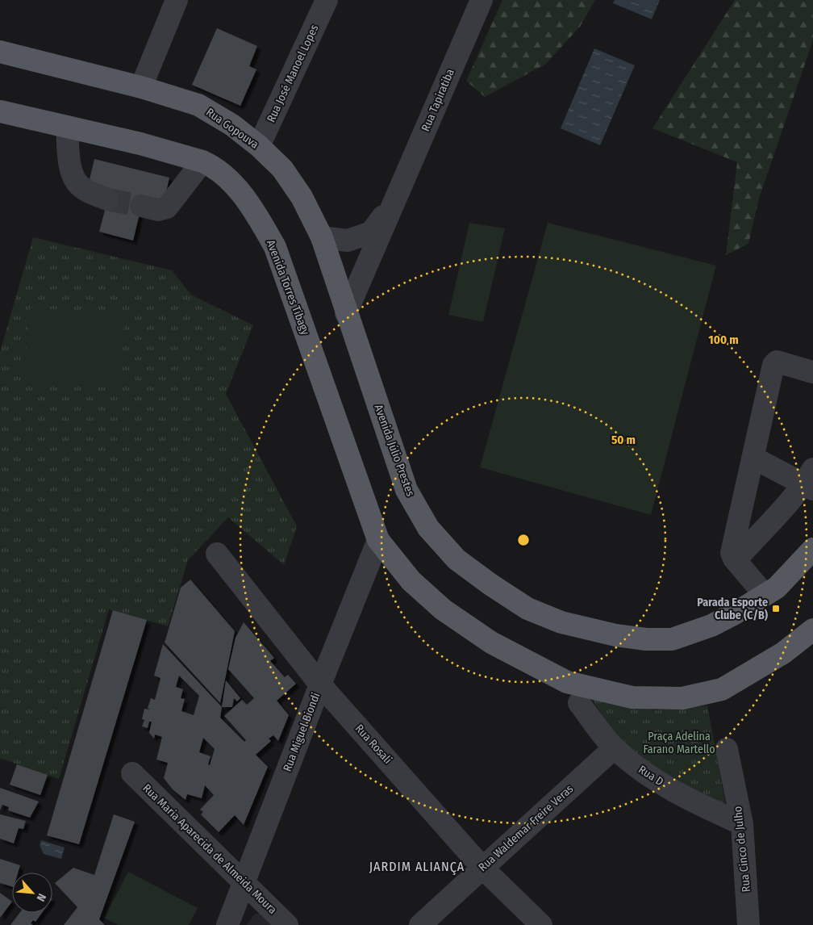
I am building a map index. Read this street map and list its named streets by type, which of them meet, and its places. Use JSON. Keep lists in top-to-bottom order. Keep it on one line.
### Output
{"streets":{"main road":["Rua Gopouva","Avenida Torres Tibagy","Avenida Júlio Prestes"],"street":["Rua José Manoel Lopes","Rua Tapiratiba","Rua Miguel Biondi","Rua Rosali","Rua D","Rua Waldemar Freire Veras","Rua Maria Aparecida de Almeida Moura","Rua Cinco de Julho"]},"crossings":[["Rua José Manoel Lopes","Rua Gopouva"],["Rua Tapiratiba","Rua Gopouva"],["Rua Tapiratiba","Avenida Júlio Prestes"],["Rua Gopouva","Avenida Júlio Prestes"],["Avenida Torres Tibagy","Rua Miguel Biondi"],["Rua Miguel Biondi","Rua Rosali"],["Rua Miguel Biondi","Rua Maria Aparecida de Almeida Moura"],["Rua Rosali","Rua Waldemar Freire Veras"],["Rua D","Rua Waldemar Freire Veras"],["Rua D","Rua Cinco de Julho"]],"districts":["JARDIM ALIANÇA"],"parks":["Praça Adelina Farano Martello"],"places":{"transit":["Parada Esporte Clube (C/B)"]},"north":"bottom right","rings":["100 m","50 m"]}
